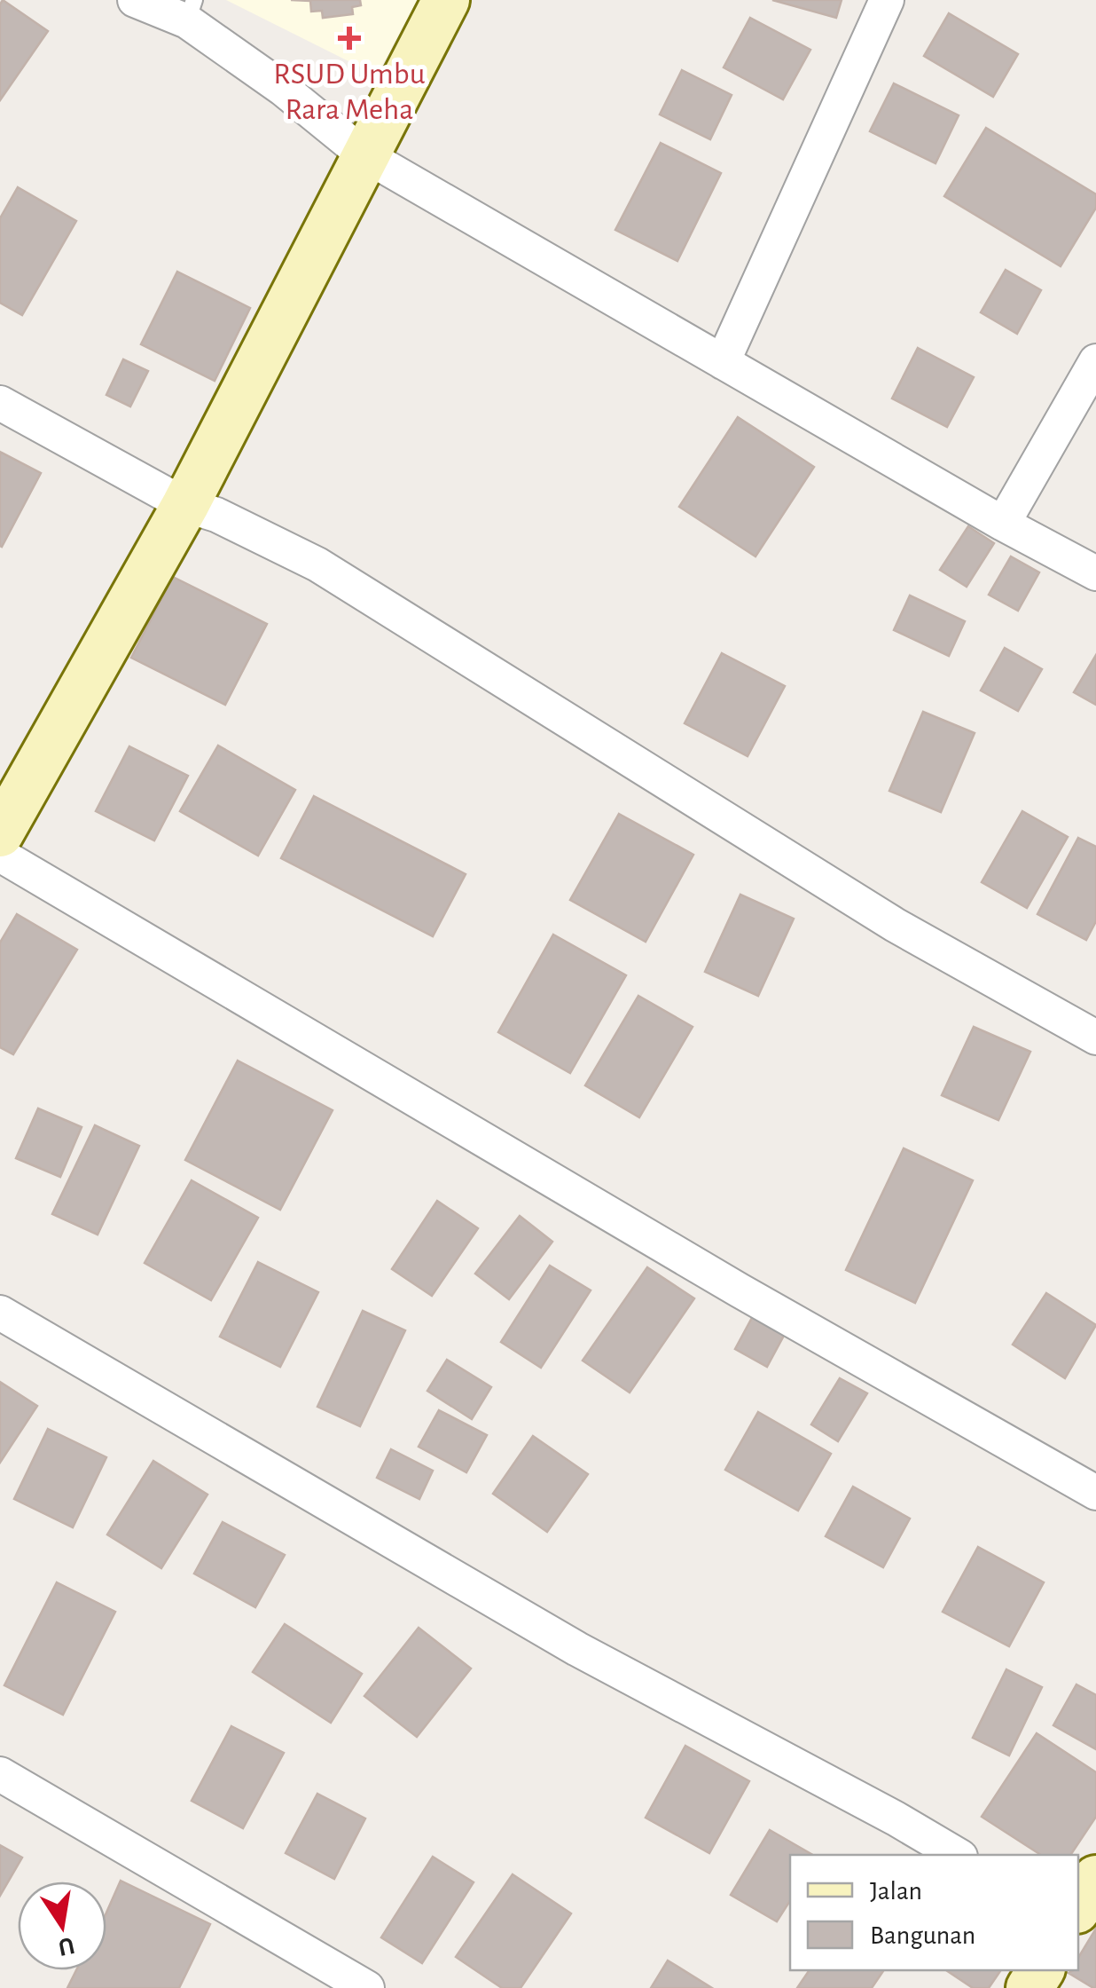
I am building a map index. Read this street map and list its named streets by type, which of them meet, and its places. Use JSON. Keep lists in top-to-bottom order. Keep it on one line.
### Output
{"places":{"health":["RSUD Umbu Rara Meha"]},"legend":["Jalan","Bangunan"],"north":"bottom"}
